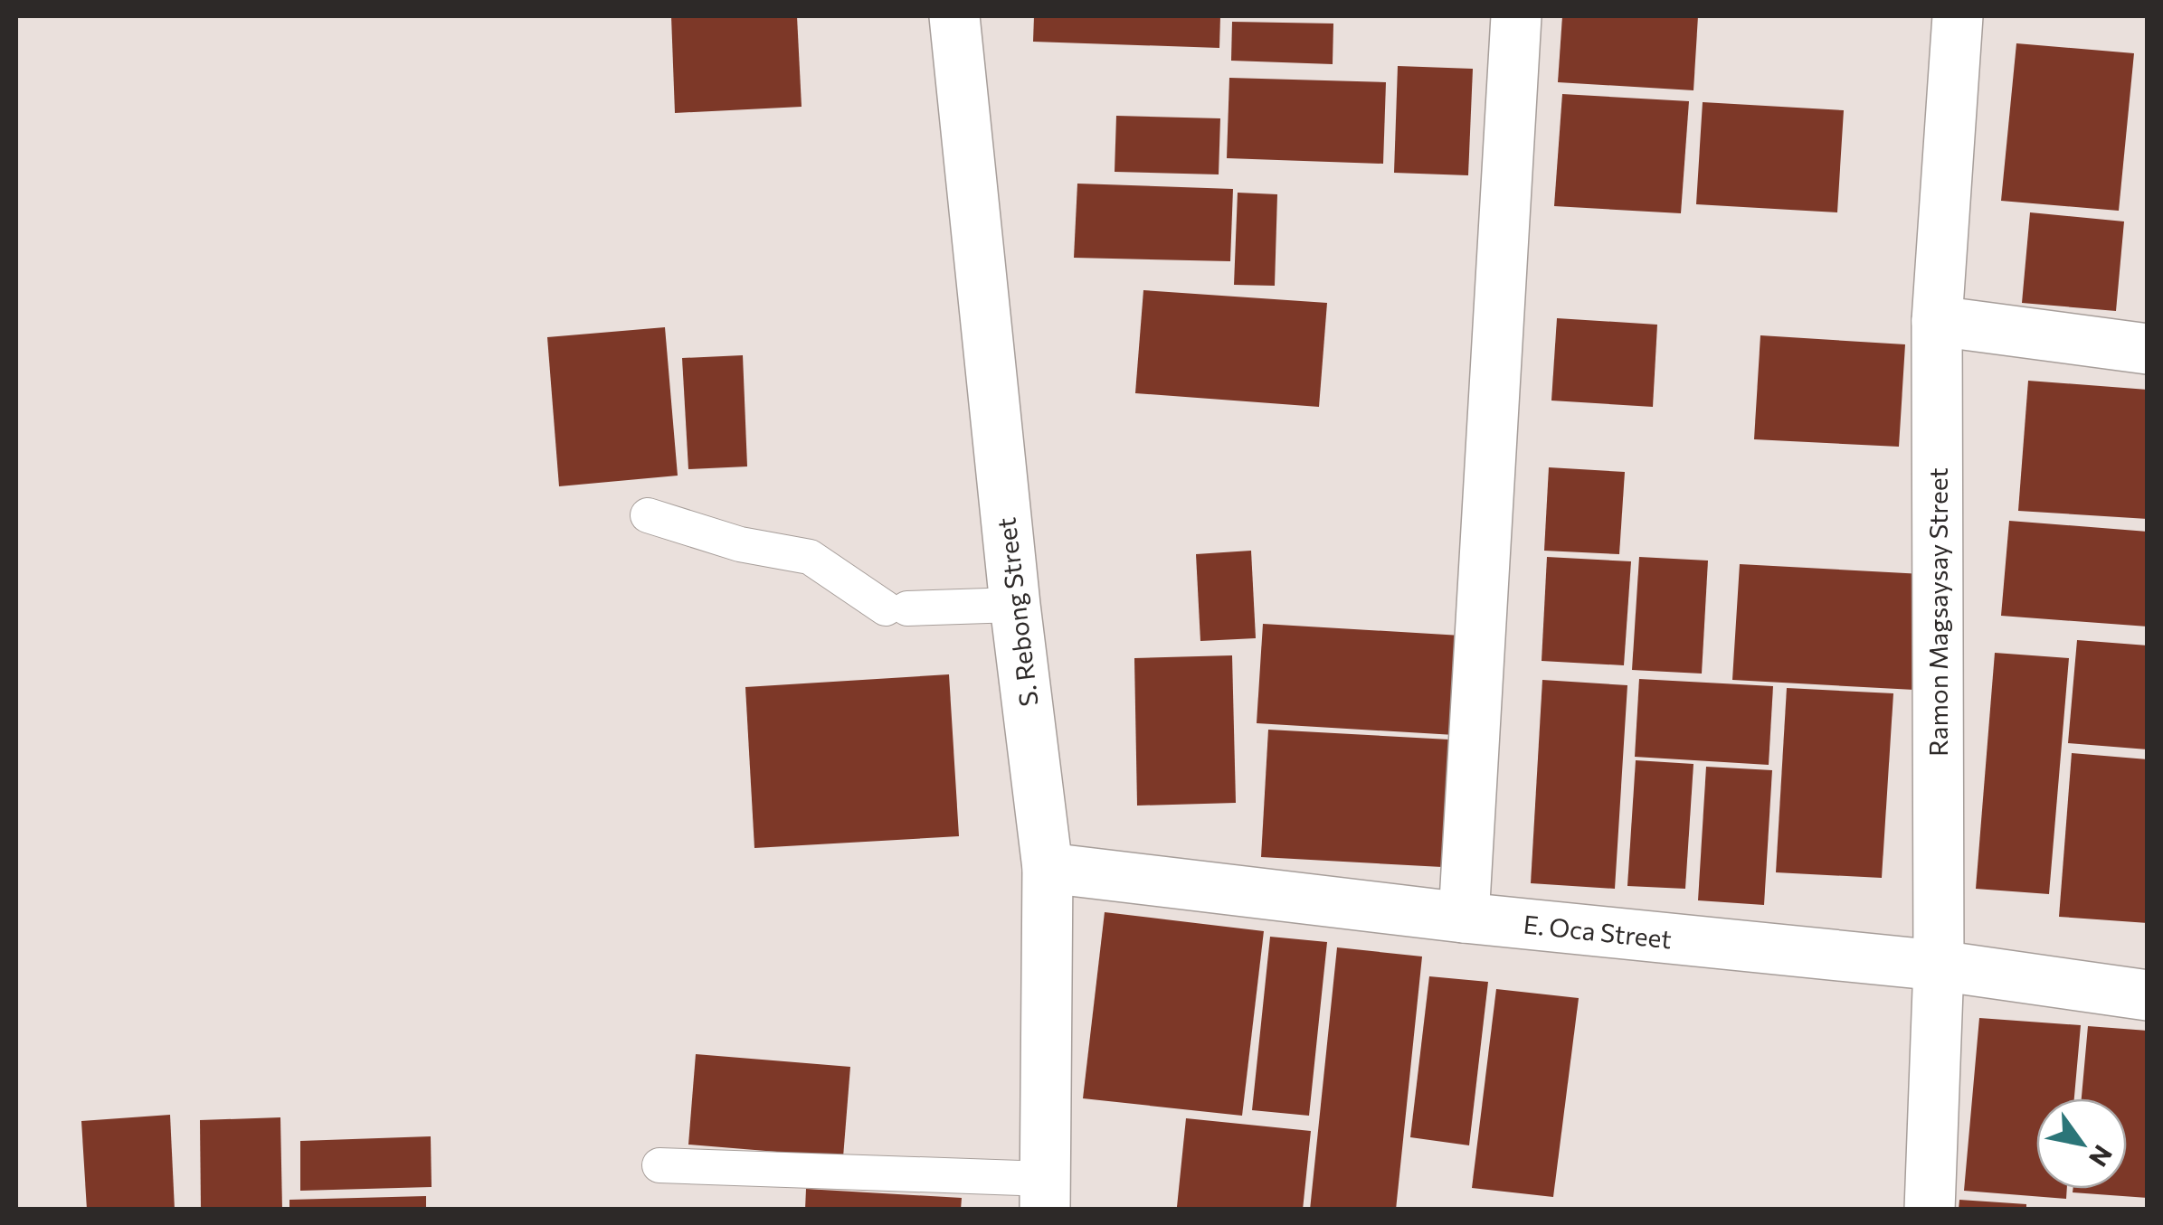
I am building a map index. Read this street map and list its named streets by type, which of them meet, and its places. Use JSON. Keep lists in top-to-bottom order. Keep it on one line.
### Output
{"streets":{"street":["S. Rebong Street","Ramon Magsaysay Street","E. Oca Street"]},"crossings":[["S. Rebong Street","E. Oca Street"],["Ramon Magsaysay Street","E. Oca Street"]],"north":"bottom right"}
